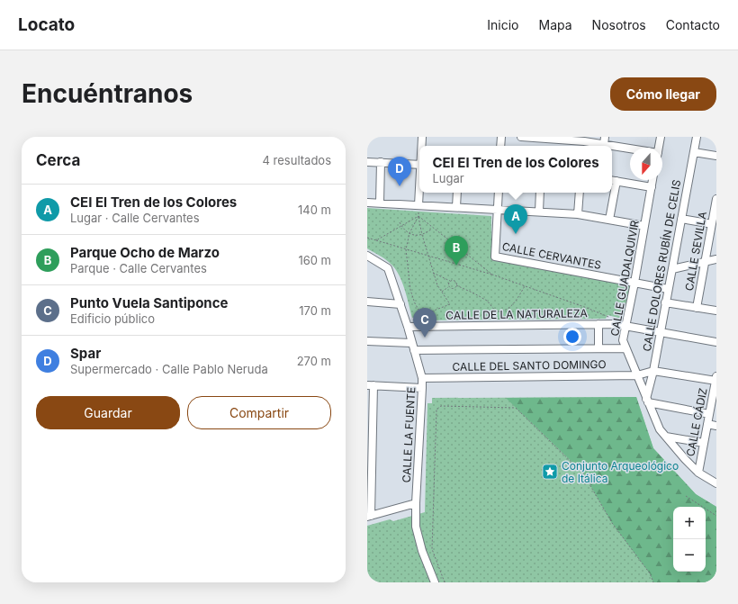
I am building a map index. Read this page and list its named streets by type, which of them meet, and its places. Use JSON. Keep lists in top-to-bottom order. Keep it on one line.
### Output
{"streets":{"street":["CALLE SEVILLA","CALLE CERVANTES","CALLE DOLORES RUBÍN DE CELIS","CALLE GUADALQUIVIR","CALLE DE LA NATURALEZA","CALLE DEL SANTO DOMINGO","CALLE CÁDIZ","CALLE LA FUENTE"]},"crossings":[["CALLE CERVANTES","CALLE DOLORES RUBÍN DE CELIS"],["CALLE CERVANTES","CALLE GUADALQUIVIR"],["CALLE DOLORES RUBÍN DE CELIS","CALLE GUADALQUIVIR"],["CALLE DOLORES RUBÍN DE CELIS","CALLE DE LA NATURALEZA"],["CALLE DOLORES RUBÍN DE CELIS","CALLE DEL SANTO DOMINGO"],["CALLE GUADALQUIVIR","CALLE DE LA NATURALEZA"],["CALLE GUADALQUIVIR","CALLE DEL SANTO DOMINGO"],["CALLE GUADALQUIVIR","CALLE CÁDIZ"],["CALLE DE LA NATURALEZA","CALLE LA FUENTE"],["CALLE DEL SANTO DOMINGO","CALLE LA FUENTE"]],"places":{"place":["Conjunto Arqueológico de Itálica"]},"north":"bottom","page":{"header":"Locato","nav":["Inicio","Mapa","Nosotros","Contacto"],"buttons":["Cómo llegar",["Guardar","Compartir"]],"title":"Encuéntranos","heading":["Cerca","4 resultados"],"popup":["CEI El Tren de los Colores","Lugar"],"pins":["D","A","B","C"],"list":[{"mark":"A","name":"CEI El Tren de los Colores","note":"Lugar · Calle Cervantes","value":"140 m"},{"mark":"B","name":"Parque Ocho de Marzo","note":"Parque · Calle Cervantes","value":"160 m"},{"mark":"C","name":"Punto Vuela Santiponce","note":"Edificio público","value":"170 m"},{"mark":"D","name":"Spar","note":"Supermercado · Calle Pablo Neruda","value":"270 m"}],"map_buttons":["+","−"]}}
